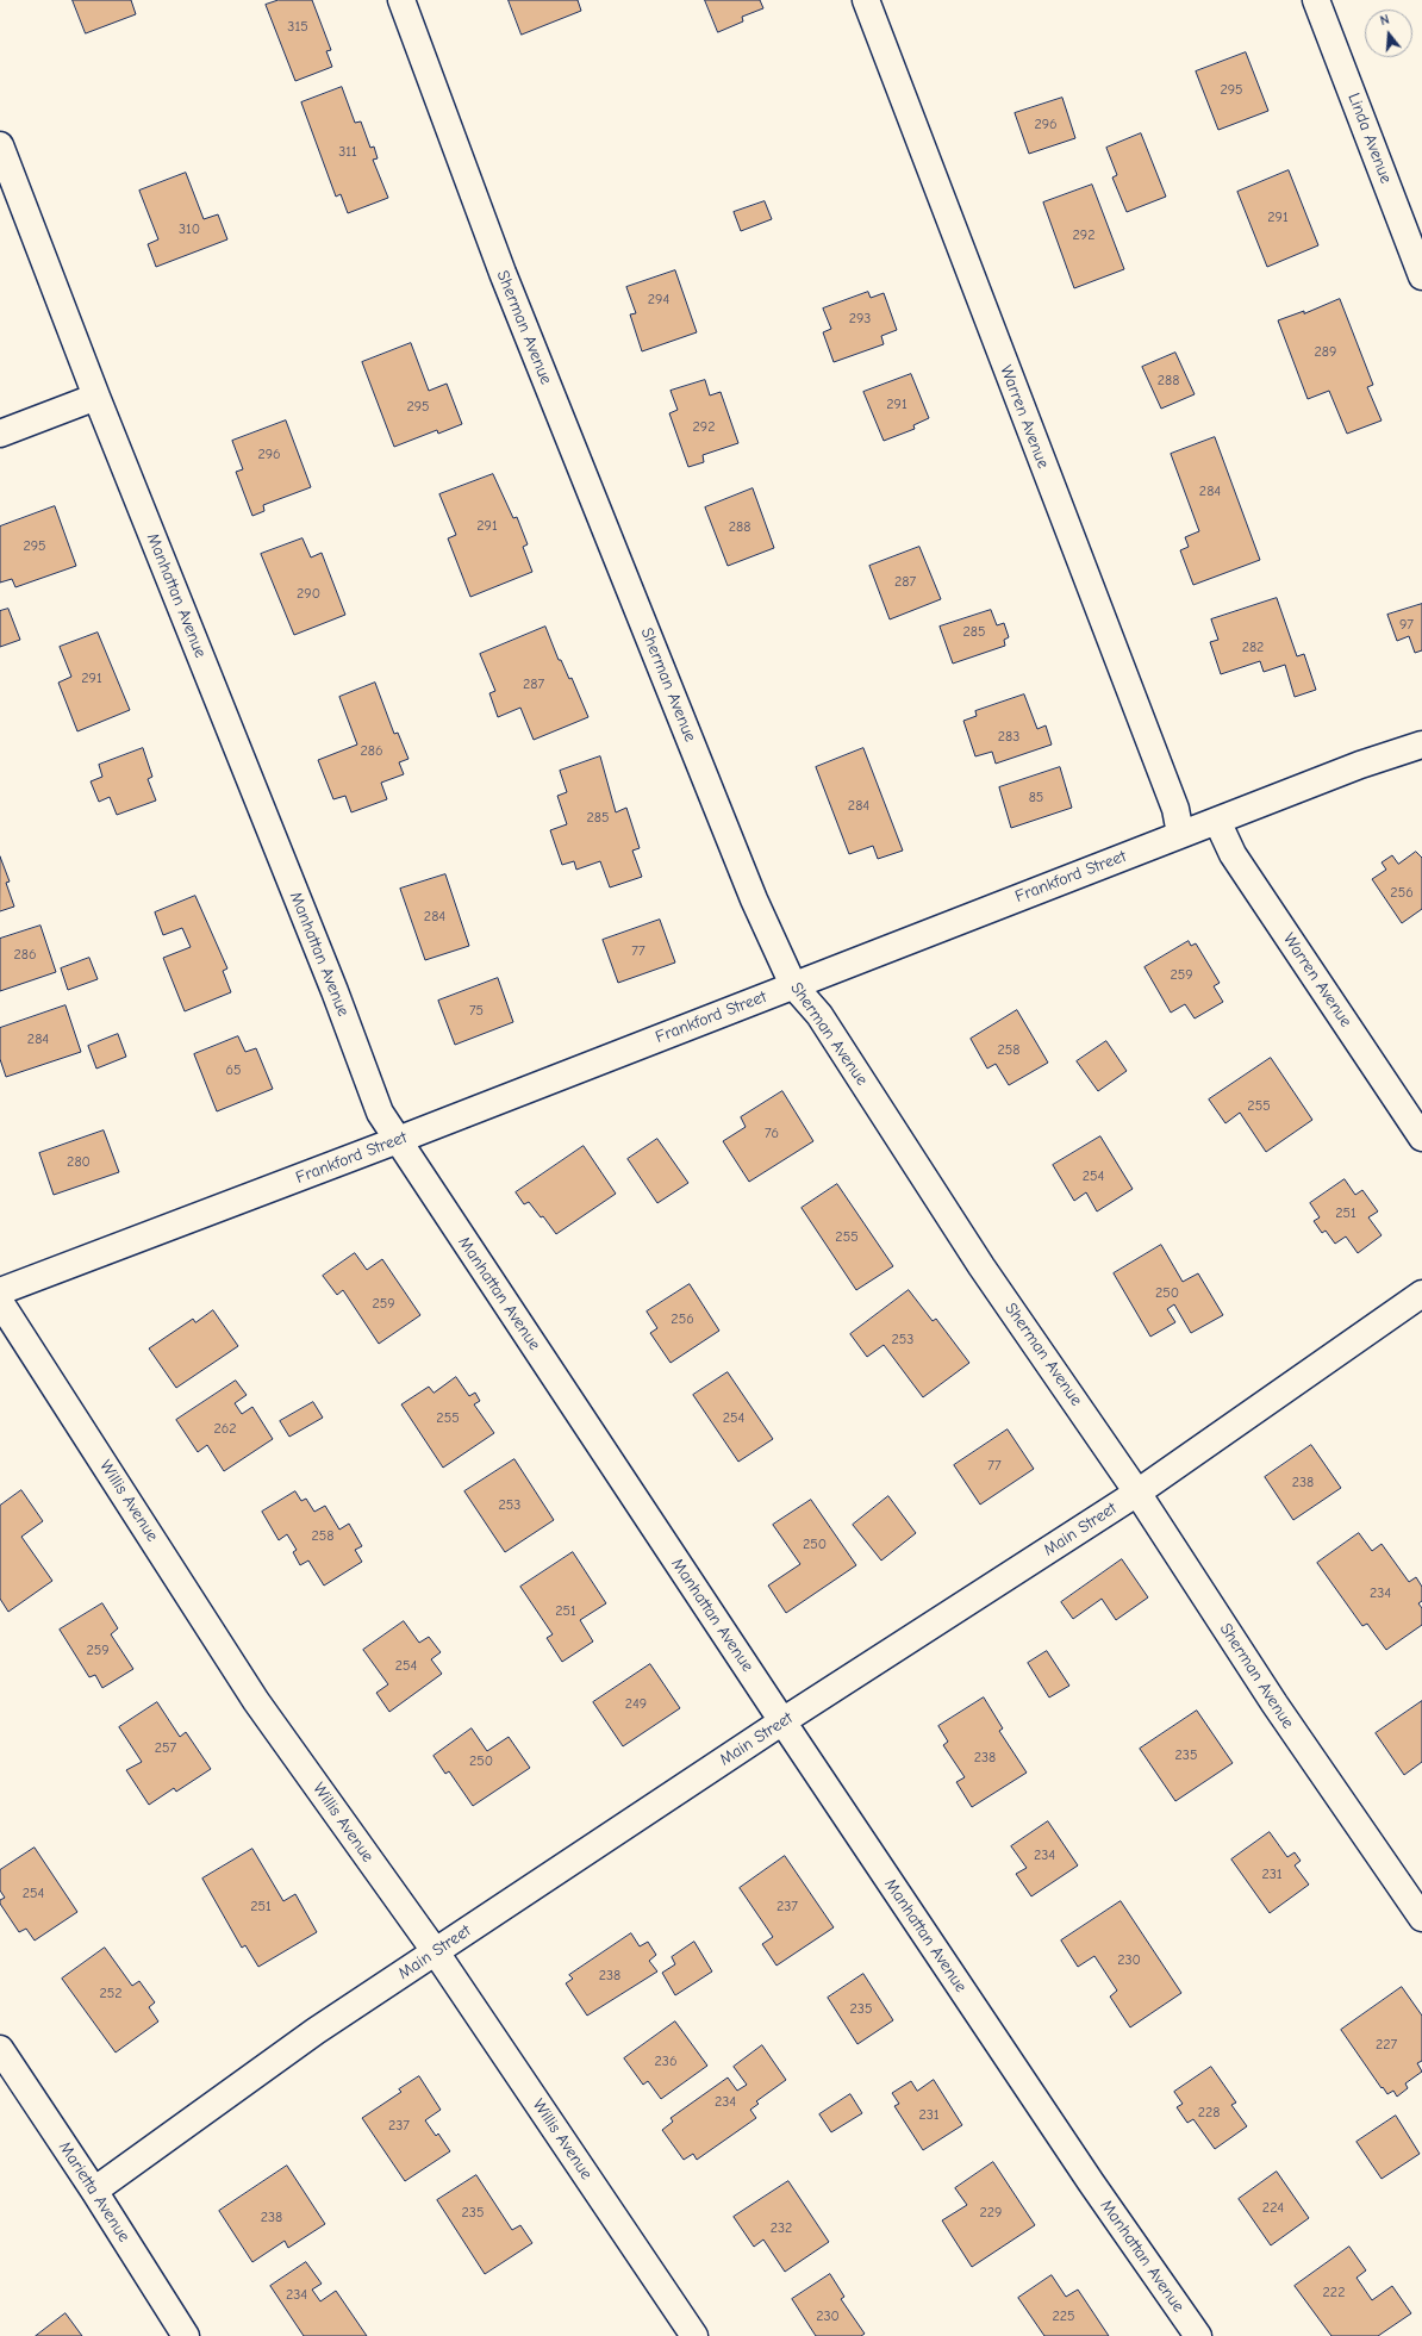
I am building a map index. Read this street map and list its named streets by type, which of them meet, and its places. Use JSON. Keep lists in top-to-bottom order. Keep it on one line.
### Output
{"streets":{"street":["Linda Avenue","Sherman Avenue","Warren Avenue","Manhattan Avenue","Frankford Street","Willis Avenue","Main Street","Marietta Avenue"]},"crossings":[["Sherman Avenue","Frankford Street"],["Sherman Avenue","Main Street"],["Warren Avenue","Frankford Street"],["Manhattan Avenue","Frankford Street"],["Manhattan Avenue","Main Street"],["Willis Avenue","Main Street"],["Main Street","Marietta Avenue"]],"house_numbers":["315","295","296","311","291","310","292","294","293","289","288","291","295","292","296","284","291","288","295","287","290","97","285","282","291","287","283","286","85","284","285","256","284","77","286","259","75","284","258","65","255","76","280","254","251","255","250","259","256","253","255","254","262","77","238","253","258","250","234","251","259","254","249","257","235","238","250","234","231","254","251","237","230","238","252","235","227","236","234","228","231","237","224","235","229","238","232","222","234","230","225"],"north":"top"}
